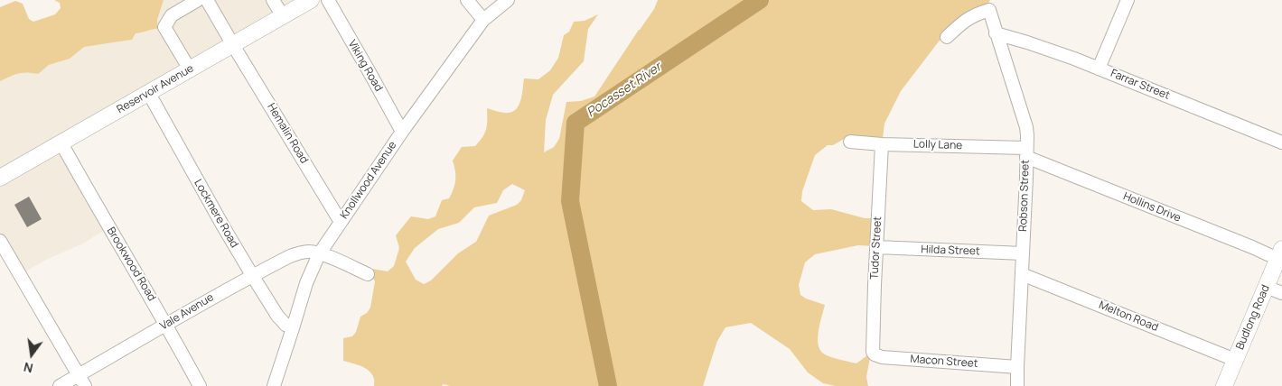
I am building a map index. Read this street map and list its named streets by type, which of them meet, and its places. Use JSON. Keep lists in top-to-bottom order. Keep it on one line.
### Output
{"streets":{"main road":["Reservoir Avenue","Budlong Road"],"street":["Viking Road","Farrar Street","Hemalin Road","Lolly Lane","Knollwood Avenue","Robson Street","Hollins Drive","Lockmere Road","Tudor Street","Hilda Street","Brookwood Road","Vale Avenue","Melton Road","Macon Street"]},"crossings":[["Viking Road","Knollwood Avenue"],["Farrar Street","Robson Street"],["Reservoir Avenue","Hemalin Road"],["Reservoir Avenue","Lockmere Road"],["Reservoir Avenue","Brookwood Road"],["Hemalin Road","Knollwood Avenue"],["Lolly Lane","Robson Street"],["Lolly Lane","Hollins Drive"],["Lolly Lane","Tudor Street"],["Knollwood Avenue","Lockmere Road"],["Knollwood Avenue","Vale Avenue"],["Robson Street","Hollins Drive"],["Robson Street","Hilda Street"],["Robson Street","Melton Road"],["Robson Street","Macon Street"],["Hollins Drive","Budlong Road"],["Lockmere Road","Vale Avenue"],["Tudor Street","Hilda Street"],["Tudor Street","Macon Street"],["Brookwood Road","Vale Avenue"],["Melton Road","Budlong Road"]],"water":["Pocasset River"],"north":"bottom"}
